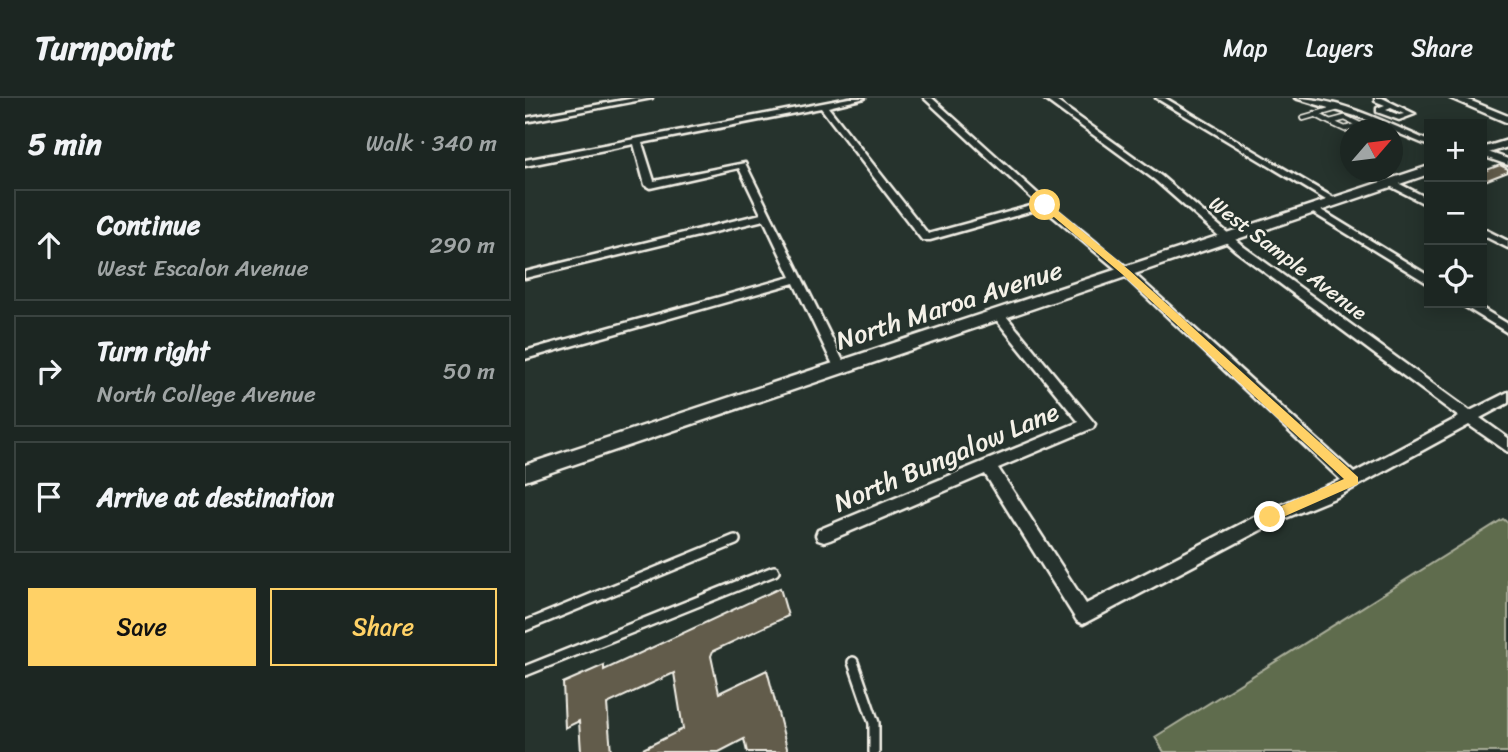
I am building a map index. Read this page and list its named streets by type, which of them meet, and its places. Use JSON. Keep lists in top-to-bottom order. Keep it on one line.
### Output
{"streets":{"main road":["North Maroa Avenue"],"street":["West Sample Avenue","North Bungalow Lane"]},"crossings":[["West Sample Avenue","North Maroa Avenue"],["North Maroa Avenue","North Bungalow Lane"]],"north":"top right","page":{"header":"Turnpoint","nav":["Map","Layers","Share"],"heading":["5 min","Walk · 340 m"],"map_buttons":["+","−"],"list":[["Continue","West Escalon Avenue","290 m"],["Turn right","North College Avenue","50 m"],"Arrive at destination"],"buttons":["Save","Share"]}}
